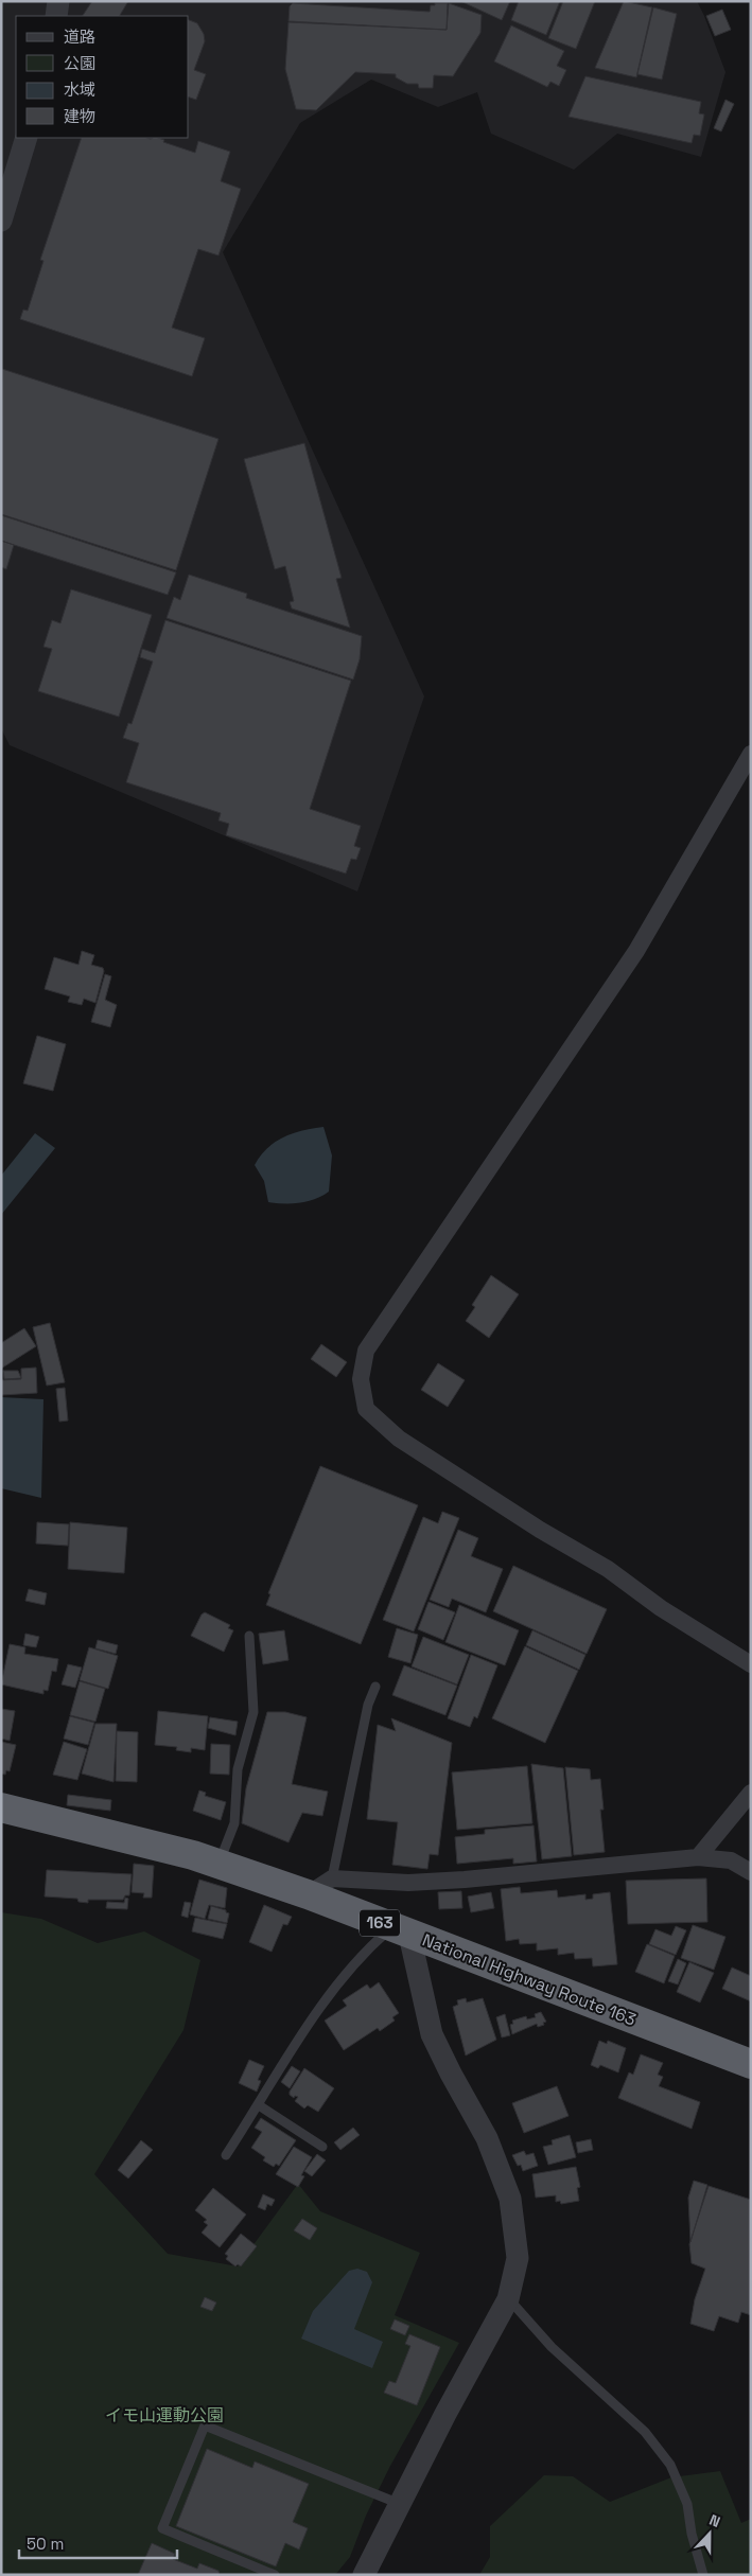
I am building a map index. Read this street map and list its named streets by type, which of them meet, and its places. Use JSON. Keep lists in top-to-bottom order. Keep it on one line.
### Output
{"streets":{"highway":["163","National Highway Route 163"]},"parks":["イモ山運動公園"],"legend":["道路","公園","水域","建物"],"scale_bar":"50 m","north":"top"}
